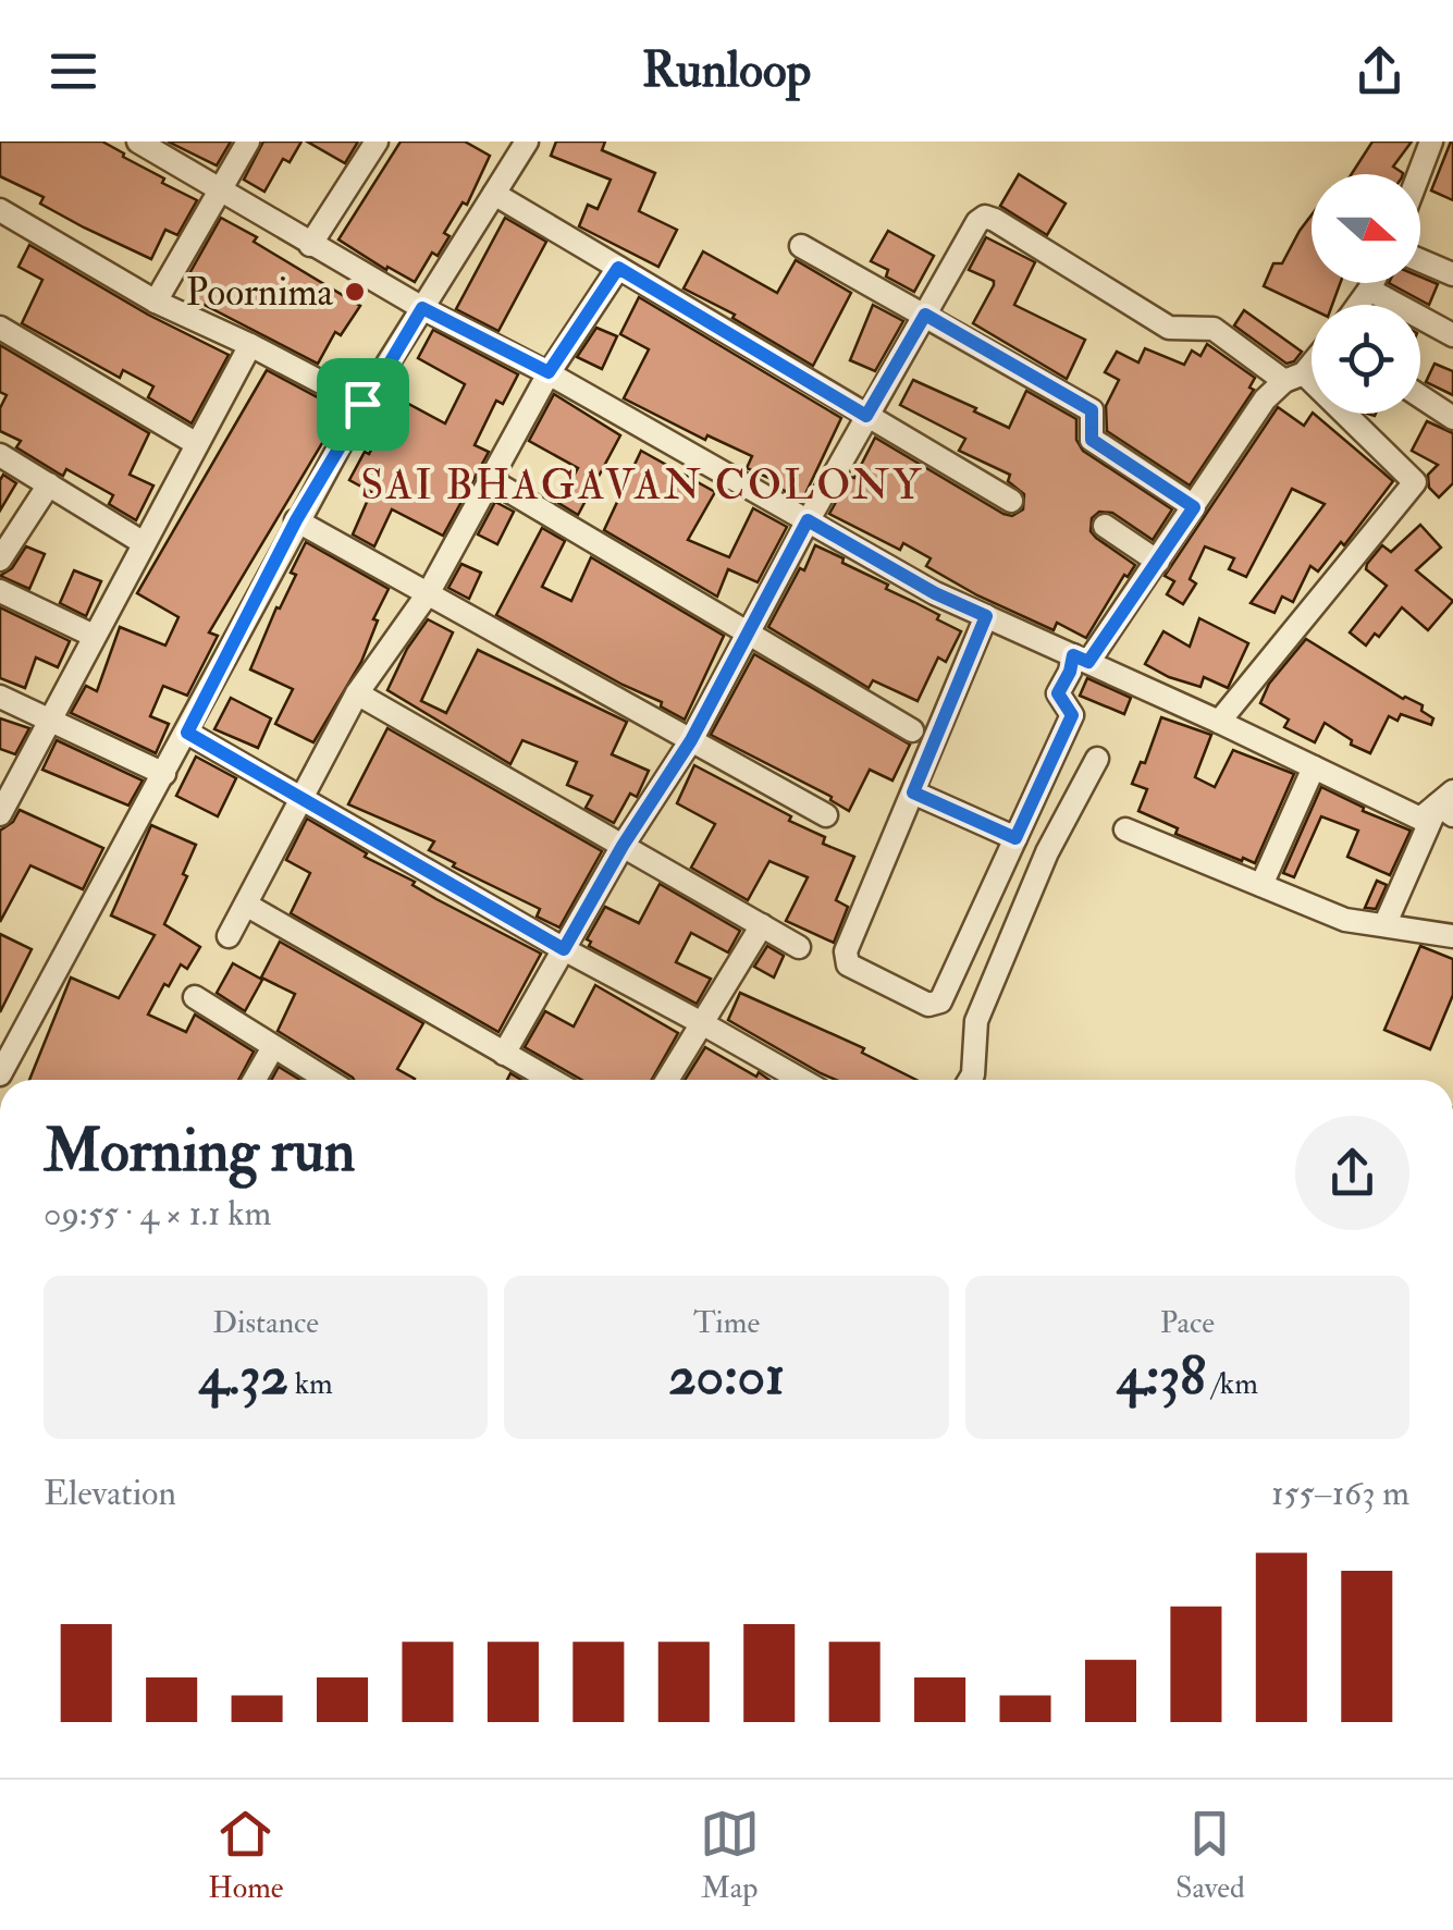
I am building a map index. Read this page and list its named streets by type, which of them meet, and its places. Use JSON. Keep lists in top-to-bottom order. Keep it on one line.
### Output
{"districts":["SAI BHAGAVAN COLONY"],"places":["Poornima"],"north":"right","page":{"header":"Runloop","heading":["Morning run","09:55 · 4 × 1.1 km"],"stats":[["Distance","4.32 km"],["Time","20:01"],["Pace","4:38 /km"]],"chart":["Elevation","155–163 m"],"tabs":["Home","Map","Saved"]}}
